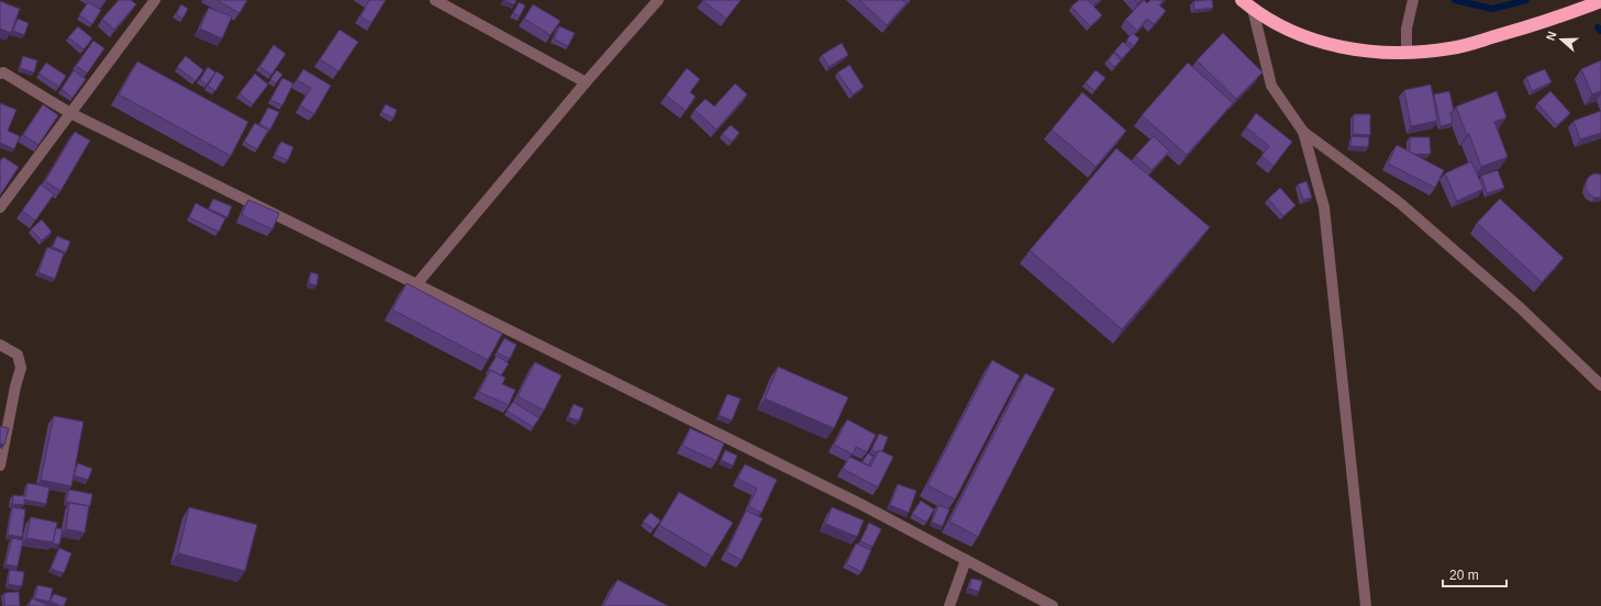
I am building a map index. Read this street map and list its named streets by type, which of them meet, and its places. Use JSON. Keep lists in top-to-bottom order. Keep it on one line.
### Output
{"scale_bar":"20 m","north":"left"}
